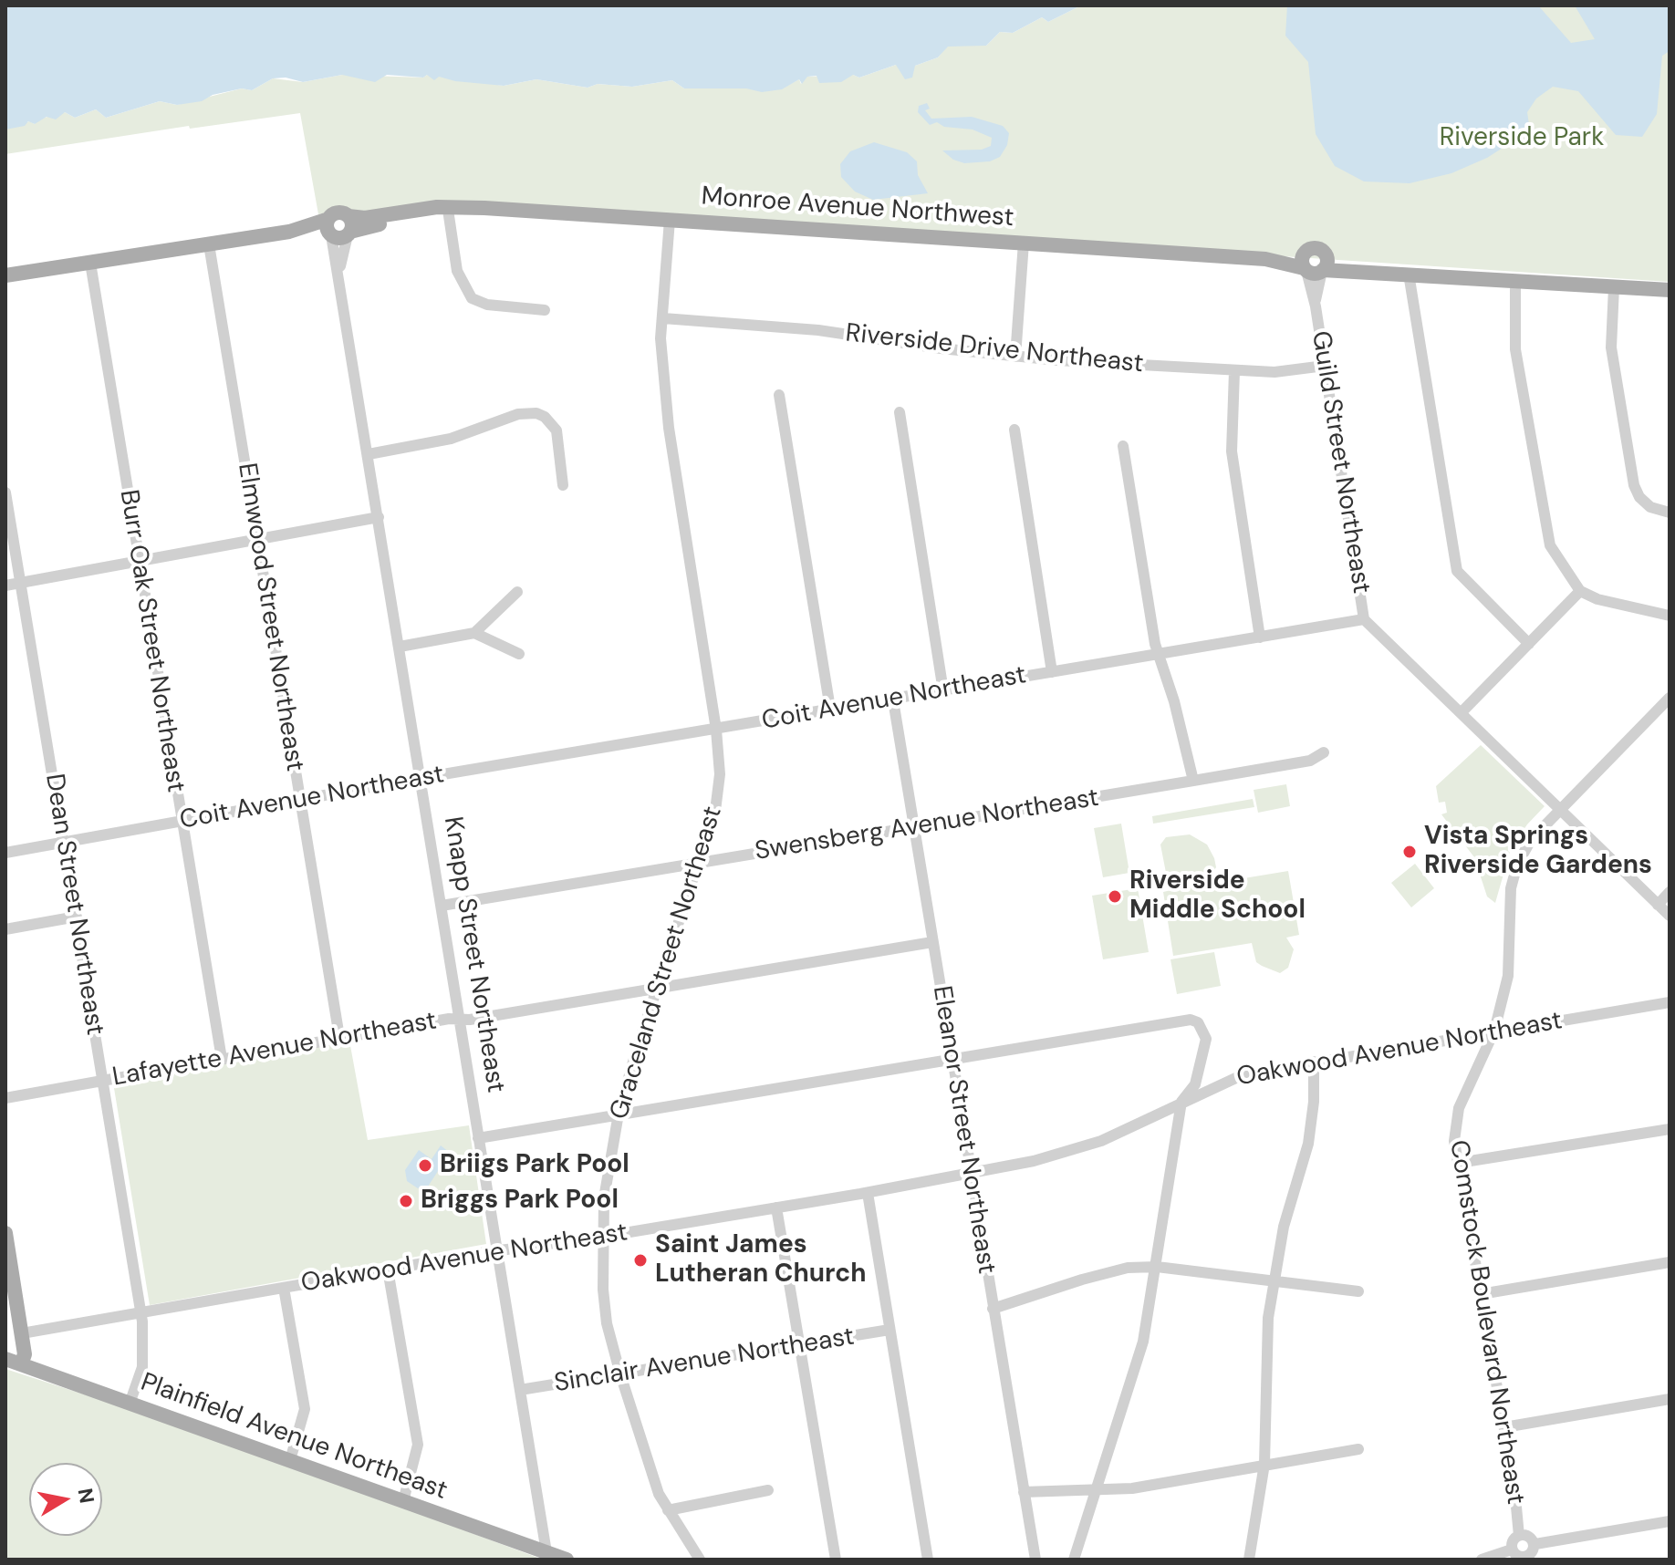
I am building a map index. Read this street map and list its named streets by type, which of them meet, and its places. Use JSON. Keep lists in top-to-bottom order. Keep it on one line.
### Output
{"streets":{"main road":["Monroe Avenue Northwest","Plainfield Avenue Northeast"],"street":["Riverside Drive Northeast","Guild Street Northeast","Elmwood Street Northeast","Burr Oak Street Northeast","Coit Avenue Northeast","Swensberg Avenue Northeast","Dean Street Northeast","Knapp Street Northeast","Graceland Street Northeast","Lafayette Avenue Northeast","Oakwood Avenue Northeast","Eleanor Street Northeast","Comstock Boulevard Northeast","Sinclair Avenue Northeast"]},"crossings":[["Monroe Avenue Northwest","Guild Street Northeast"],["Monroe Avenue Northwest","Graceland Street Northeast"],["Riverside Drive Northeast","Guild Street Northeast"],["Riverside Drive Northeast","Graceland Street Northeast"],["Guild Street Northeast","Coit Avenue Northeast"],["Elmwood Street Northeast","Coit Avenue Northeast"],["Elmwood Street Northeast","Lafayette Avenue Northeast"],["Burr Oak Street Northeast","Coit Avenue Northeast"],["Burr Oak Street Northeast","Lafayette Avenue Northeast"],["Coit Avenue Northeast","Dean Street Northeast"],["Coit Avenue Northeast","Knapp Street Northeast"],["Coit Avenue Northeast","Graceland Street Northeast"],["Coit Avenue Northeast","Eleanor Street Northeast"],["Swensberg Avenue Northeast","Knapp Street Northeast"],["Swensberg Avenue Northeast","Graceland Street Northeast"],["Swensberg Avenue Northeast","Eleanor Street Northeast"],["Dean Street Northeast","Lafayette Avenue Northeast"],["Dean Street Northeast","Oakwood Avenue Northeast"],["Dean Street Northeast","Plainfield Avenue Northeast"],["Knapp Street Northeast","Lafayette Avenue Northeast"],["Knapp Street Northeast","Oakwood Avenue Northeast"],["Knapp Street Northeast","Sinclair Avenue Northeast"],["Knapp Street Northeast","Plainfield Avenue Northeast"],["Graceland Street Northeast","Lafayette Avenue Northeast"],["Graceland Street Northeast","Oakwood Avenue Northeast"],["Graceland Street Northeast","Sinclair Avenue Northeast"],["Lafayette Avenue Northeast","Eleanor Street Northeast"],["Oakwood Avenue Northeast","Eleanor Street Northeast"],["Oakwood Avenue Northeast","Comstock Boulevard Northeast"]],"parks":["Riverside Park"],"places":["Vista Springs Riverside Gardens","Riverside Middle School","Briigs Park Pool","Briggs Park Pool","Saint James Lutheran Church"],"north":"right"}
